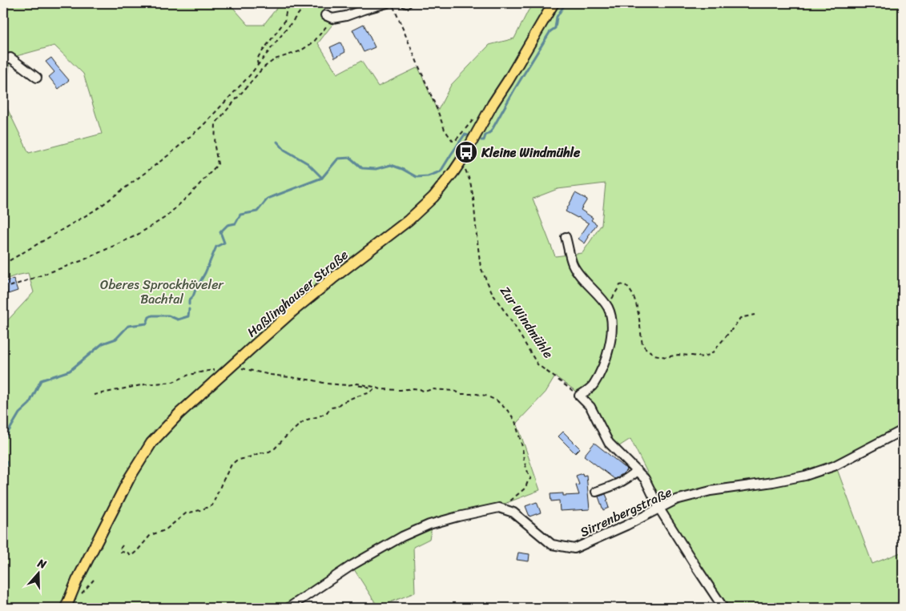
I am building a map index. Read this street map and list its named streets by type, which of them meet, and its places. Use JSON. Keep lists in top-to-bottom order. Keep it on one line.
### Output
{"streets":{"main road":["Haßlinghauser Straße"],"street":["Sirrenbergstraße"],"path":["Zur Windmühle"]},"crossings":[["Haßlinghauser Straße","Zur Windmühle"]],"parks":["Oberes Sprockhöveler Bachtal"],"places":{"bus stop":["Kleine Windmühle"]},"north":"top"}
